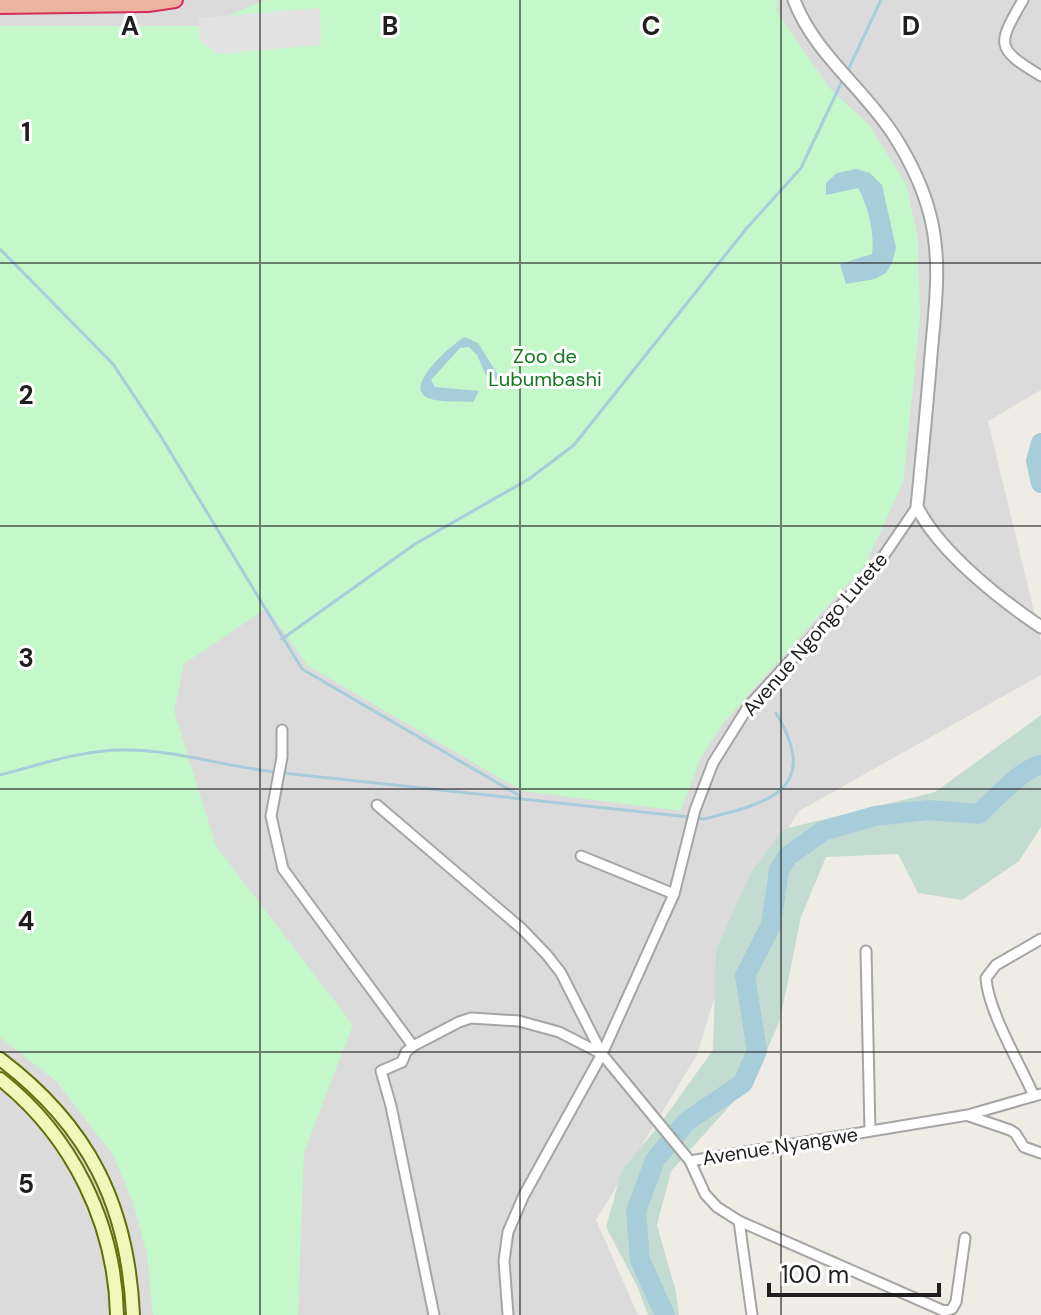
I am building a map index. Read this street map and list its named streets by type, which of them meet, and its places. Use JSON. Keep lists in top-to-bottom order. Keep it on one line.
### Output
{"streets":{"street":["Avenue Ngongo Lutete","Avenue Nyangwe"]},"parks":["Zoo de Lubumbashi"],"scale_bar":"100 m","grid":{"columns":["A","B","C","D"],"rows":["1","2","3","4","5"]}}
